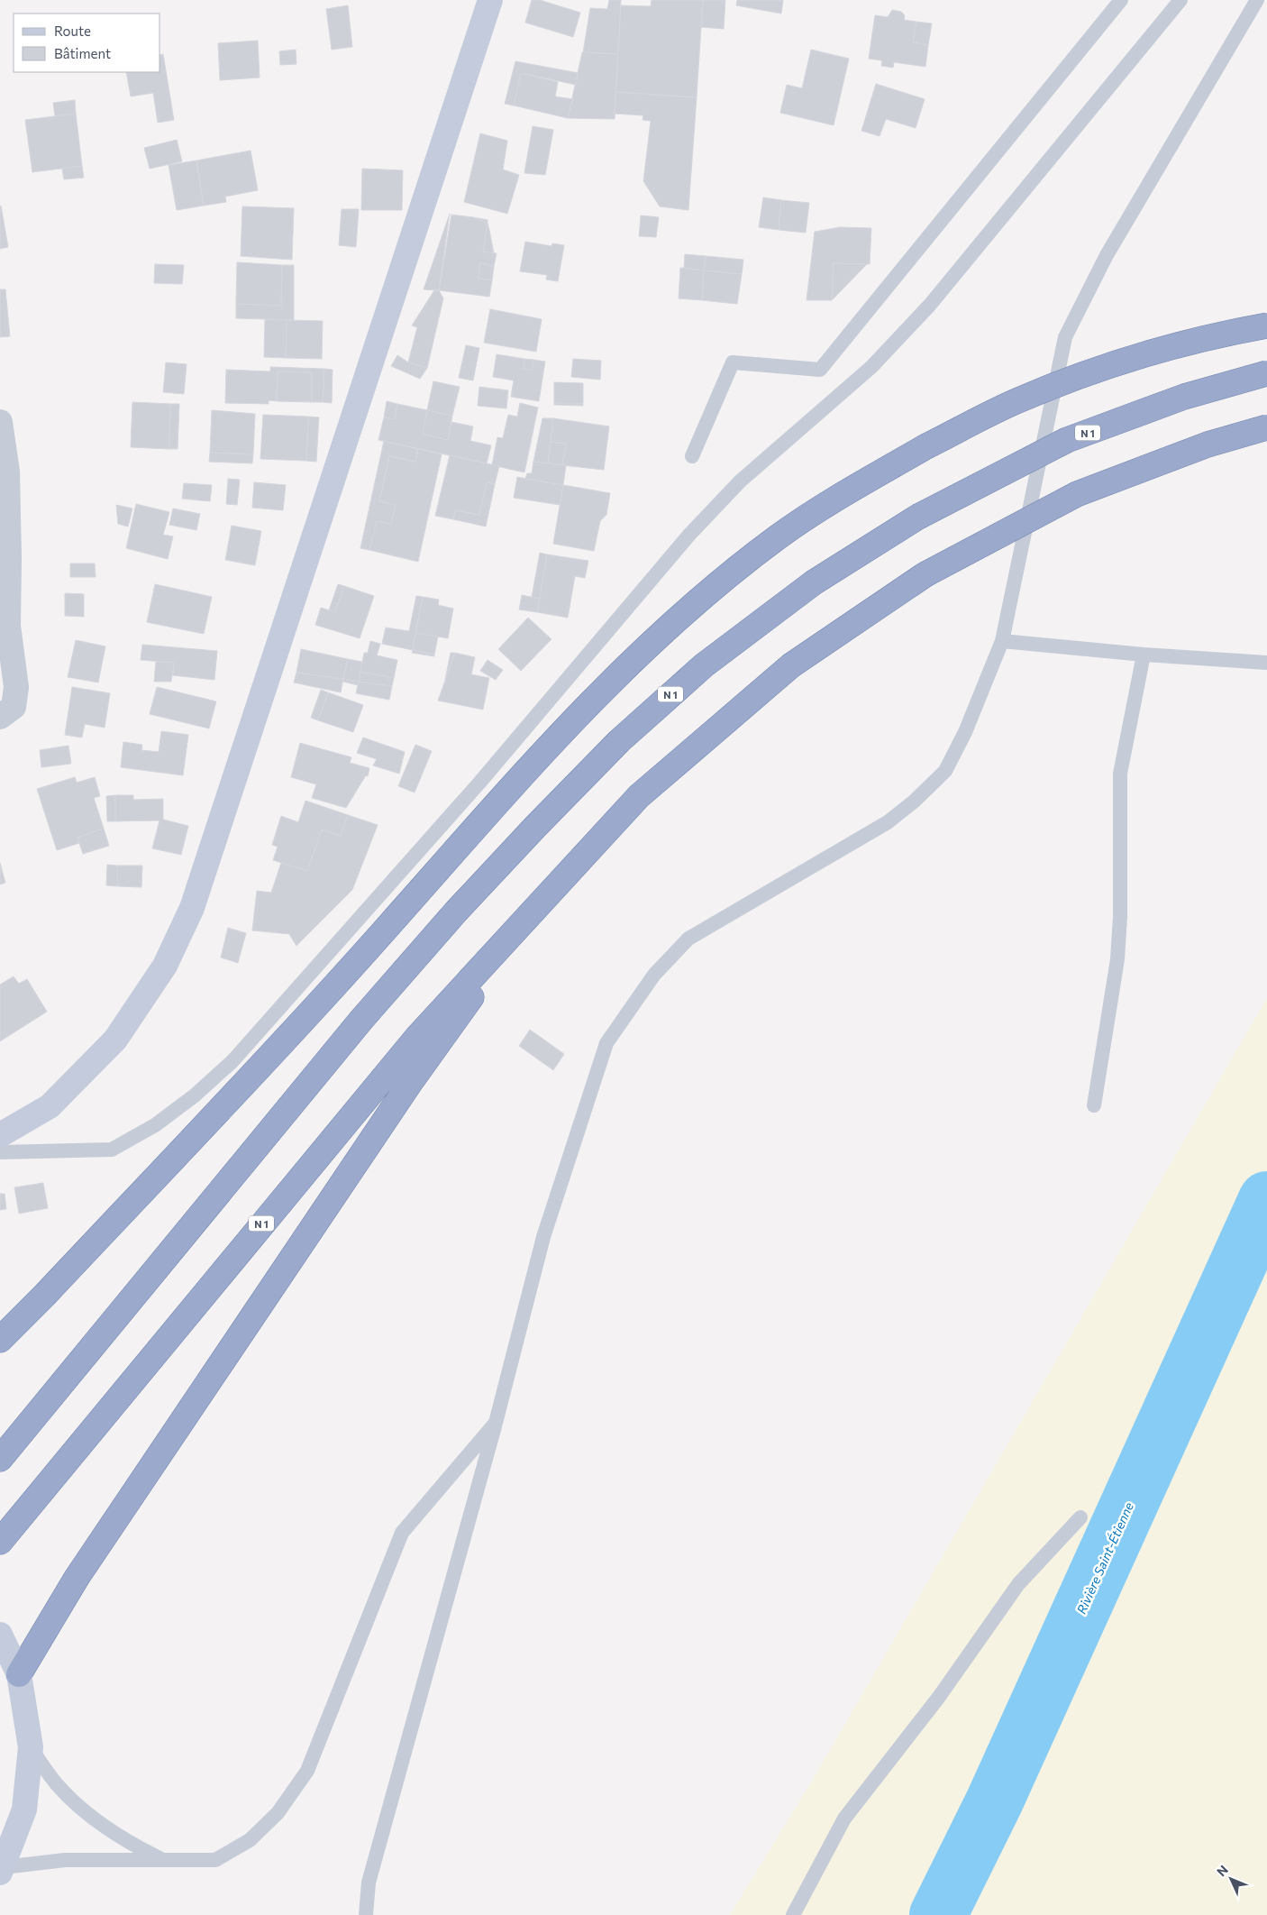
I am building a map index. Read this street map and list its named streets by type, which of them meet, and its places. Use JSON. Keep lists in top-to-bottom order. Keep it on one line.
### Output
{"streets":{"highway":["N 1"]},"water":["Rivière Saint-Étienne"],"legend":["Route","Bâtiment"],"north":"top left"}
